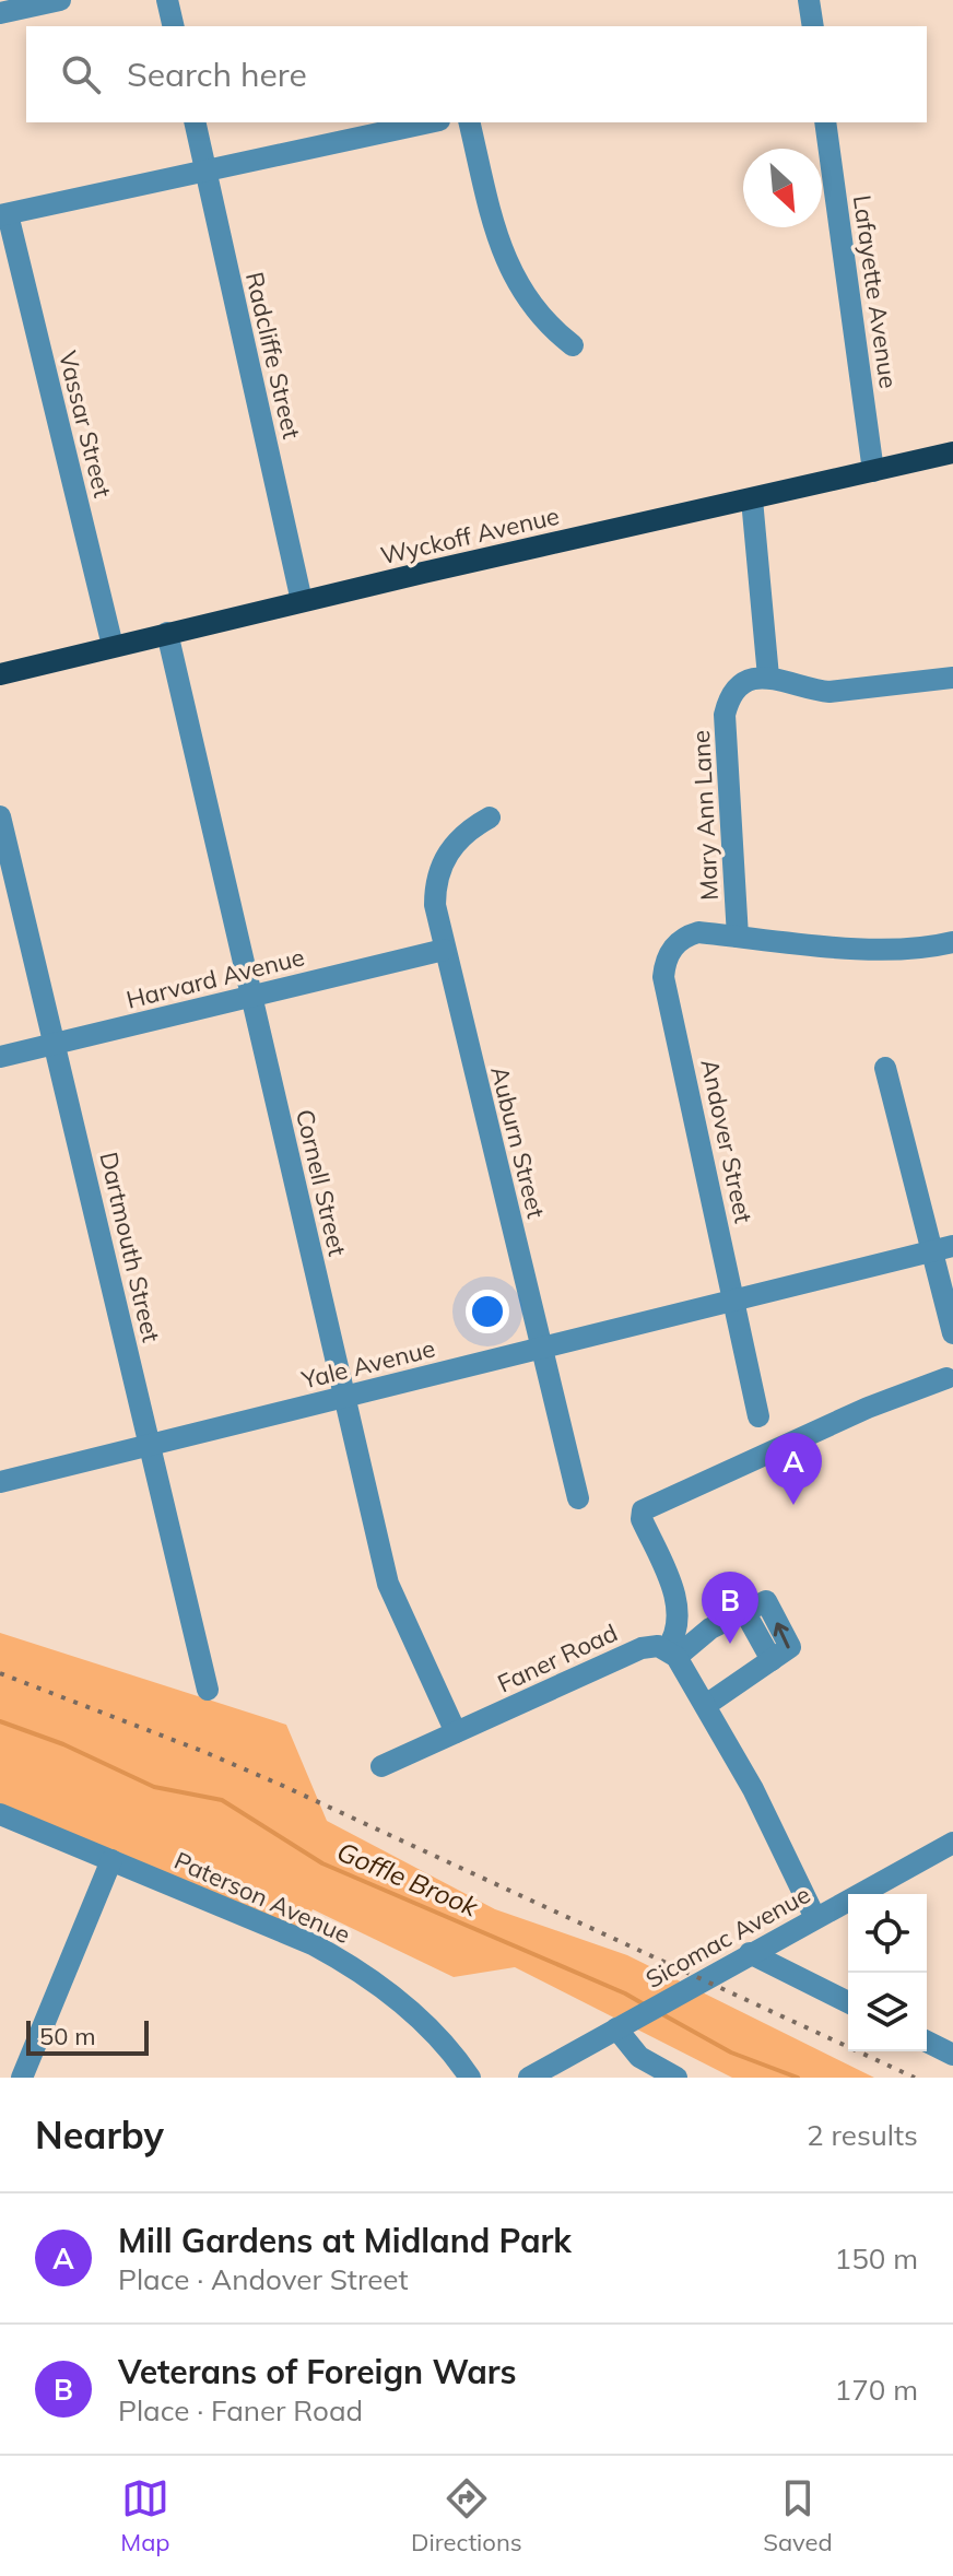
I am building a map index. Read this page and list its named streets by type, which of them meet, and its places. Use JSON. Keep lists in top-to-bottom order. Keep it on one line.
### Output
{"streets":{"main road":["Wyckoff Avenue"],"street":["Lafayette Avenue","Radcliffe Street","Vassar Street","Mary Ann Lane","Harvard Avenue","Andover Street","Auburn Street","Cornell Street","Dartmouth Street","Yale Avenue","Faner Road","Paterson Avenue","Sicomac Avenue"]},"crossings":[["Lafayette Avenue","Wyckoff Avenue"],["Radcliffe Street","Wyckoff Avenue"],["Vassar Street","Wyckoff Avenue"],["Wyckoff Avenue","Cornell Street"],["Mary Ann Lane","Andover Street"],["Harvard Avenue","Auburn Street"],["Harvard Avenue","Cornell Street"],["Harvard Avenue","Dartmouth Street"],["Andover Street","Yale Avenue"],["Auburn Street","Yale Avenue"],["Cornell Street","Yale Avenue"],["Cornell Street","Faner Road"],["Dartmouth Street","Yale Avenue"]],"water":["Goffle Brook"],"scale_bar":"50 m","north":"bottom right","page":{"search":"Search here","pins":["A","B"],"scale":"50 m","heading":["Nearby","2 results"],"list":[{"mark":"A","name":"Mill Gardens at Midland Park","note":"Place · Andover Street","value":"150 m"},{"mark":"B","name":"Veterans of Foreign Wars","note":"Place · Faner Road","value":"170 m"}],"nav":["Map","Directions","Saved"]}}
